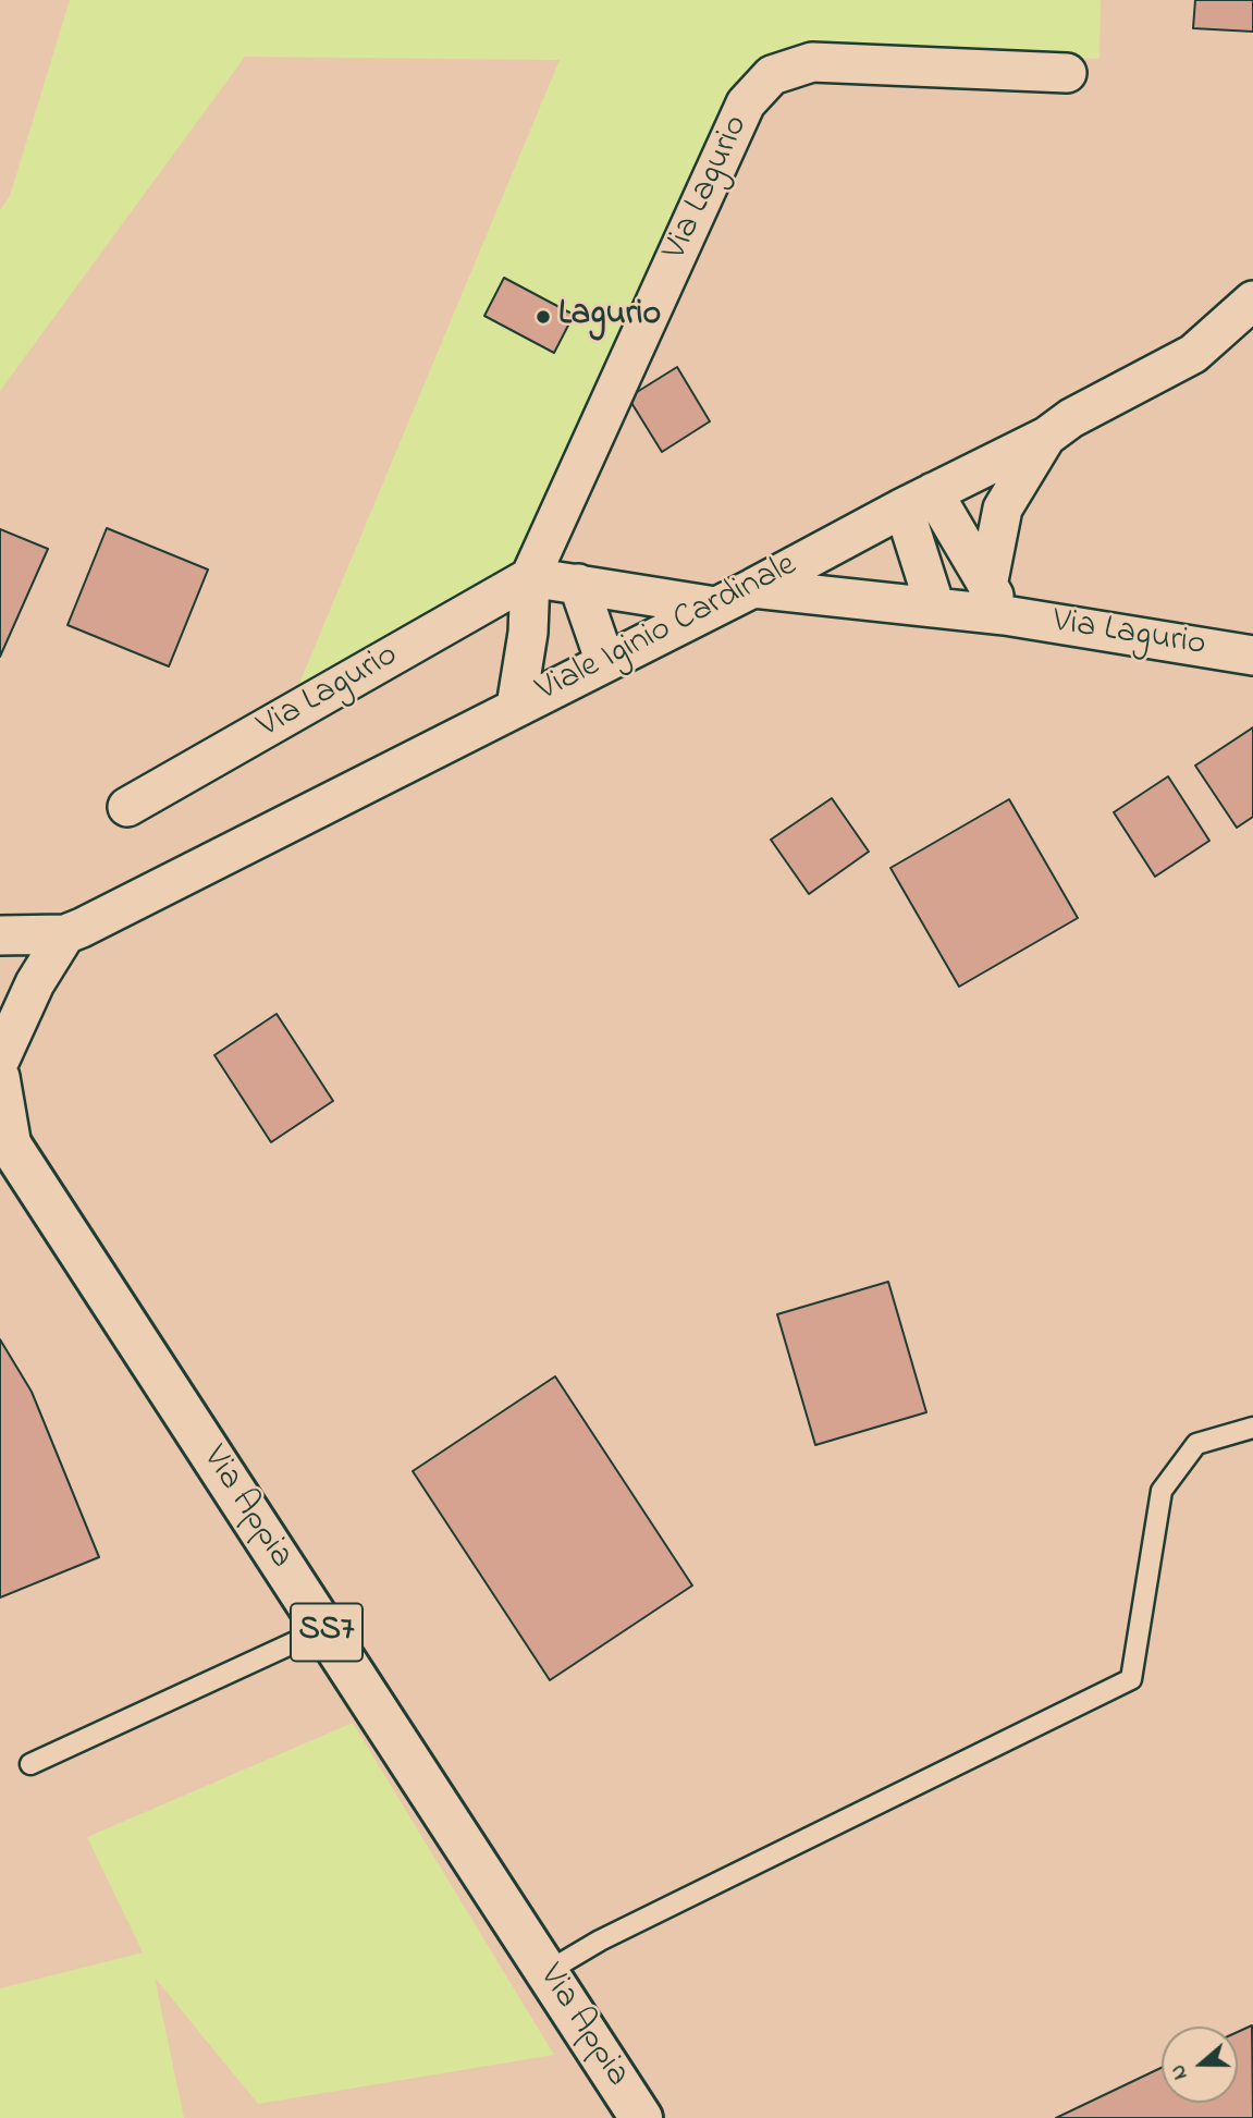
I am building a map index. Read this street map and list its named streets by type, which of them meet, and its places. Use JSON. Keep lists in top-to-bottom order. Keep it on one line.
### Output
{"streets":{"main road":["Via Appia","SS7"],"street":["Via Lagurio","Viale Iginio Cardinale"]},"crossings":[["Via Lagurio","Viale Iginio Cardinale"]],"places":["Lagurio"],"north":"left"}
